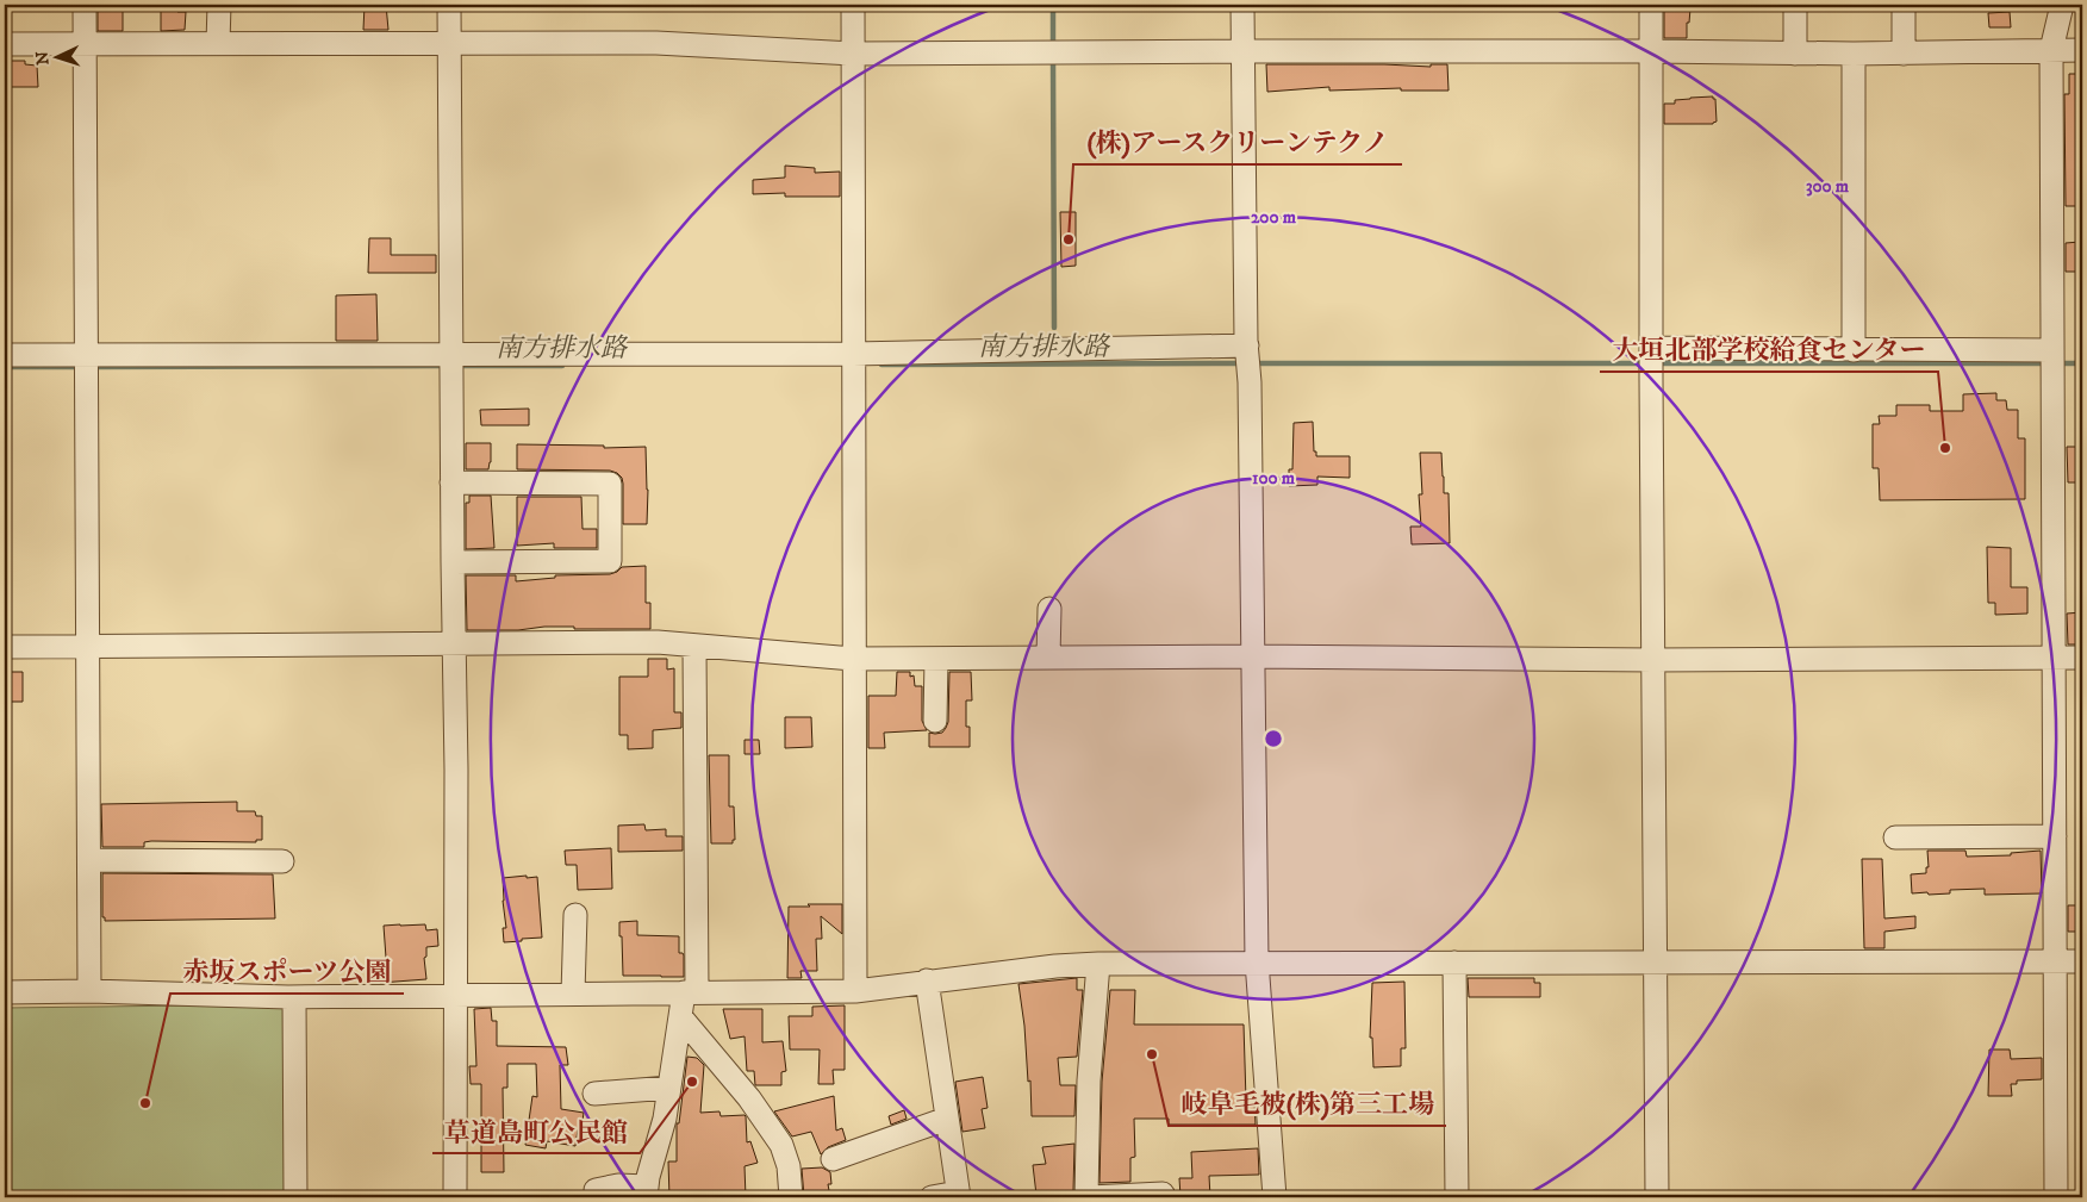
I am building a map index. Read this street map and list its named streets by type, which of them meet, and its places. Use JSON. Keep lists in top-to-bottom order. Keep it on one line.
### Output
{"water":["南方排水路"],"places":["(株)アースクリーンテクノ","大垣北部学校給食センター","岐阜毛被(株)第三工場","草道島町公民館","赤坂スポーツ公園"],"north":"left","rings":["300 m","200 m","100 m"]}
